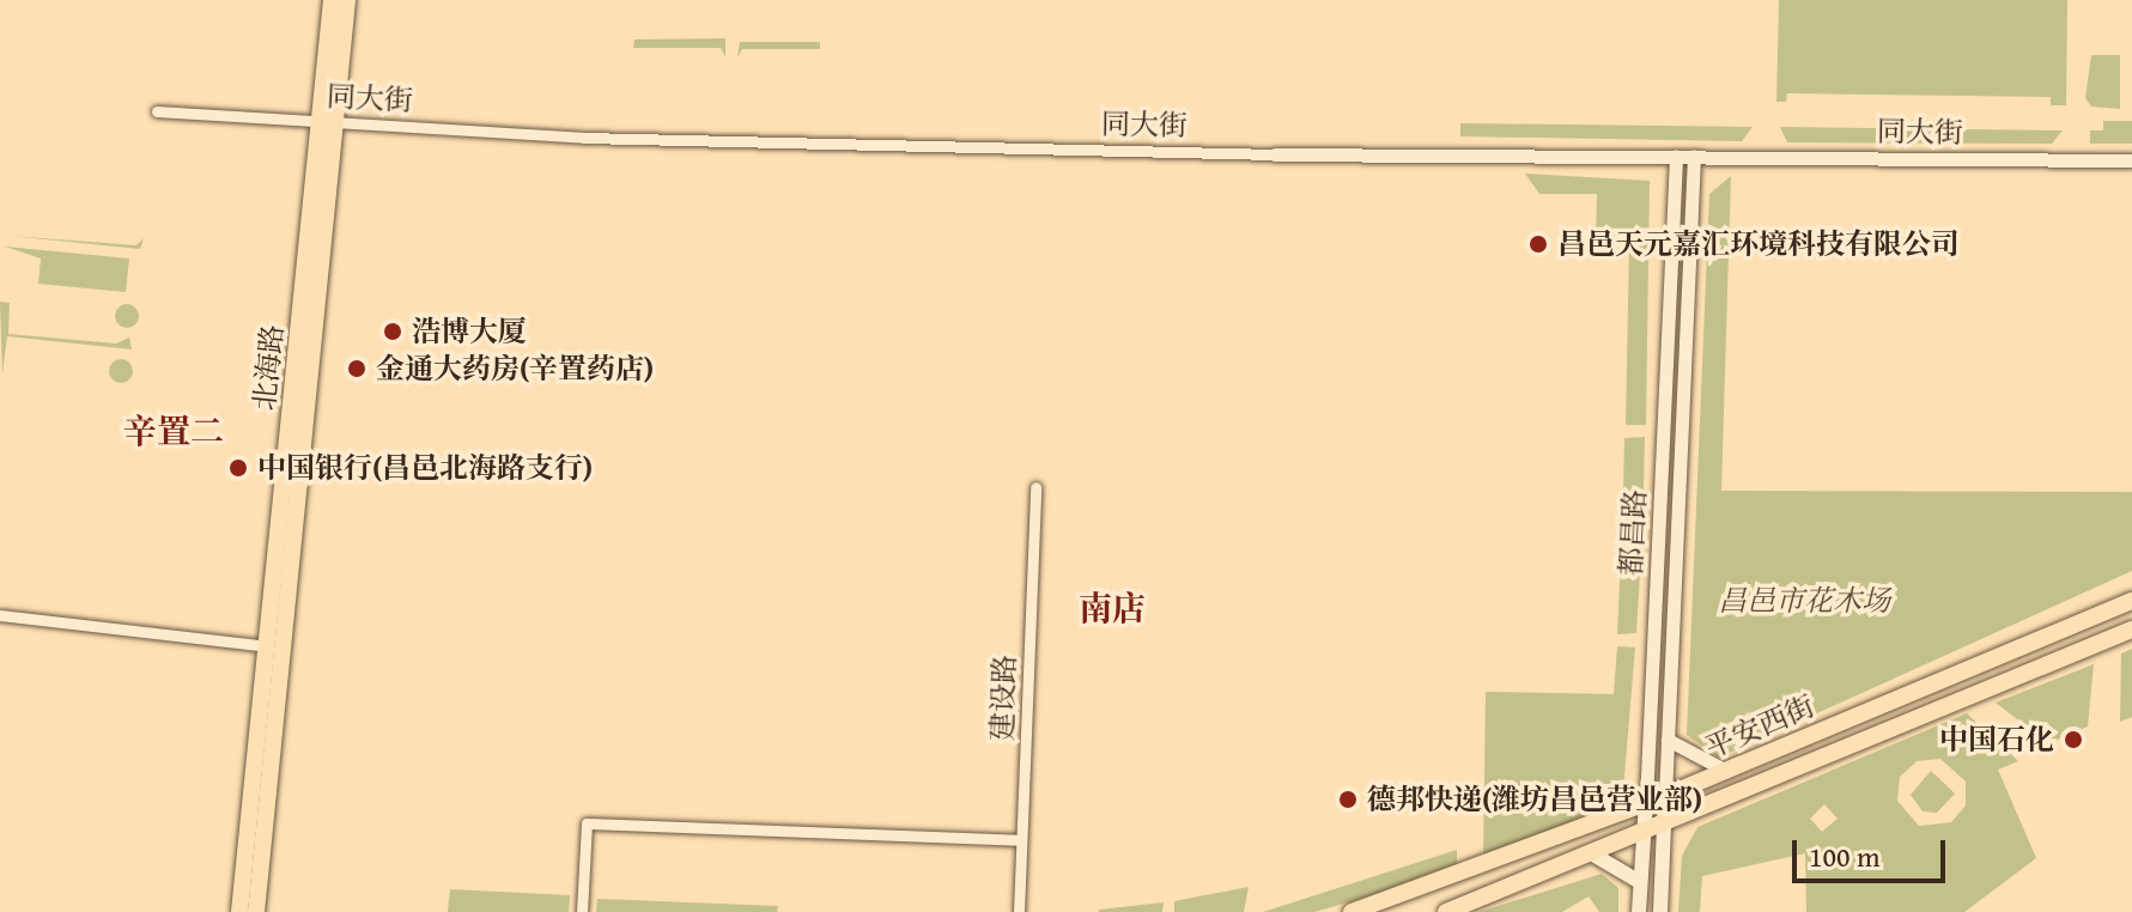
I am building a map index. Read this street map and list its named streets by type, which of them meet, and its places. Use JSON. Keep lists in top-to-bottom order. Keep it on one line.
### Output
{"streets":{"main road":["北海路","都昌路","平安西街"],"street":["同大街","建设路"]},"crossings":[["同大街","北海路"],["同大街","都昌路"],["都昌路","平安西街"]],"districts":["辛置二","南店"],"parks":["昌邑市花木场"],"places":["昌邑天元嘉汇环境科技有限公司","浩博大厦","金通大药房(辛置药店)","中国银行(昌邑北海路支行)","中国石化","德邦快递(潍坊昌邑营业部)"],"scale_bar":"100 m"}
